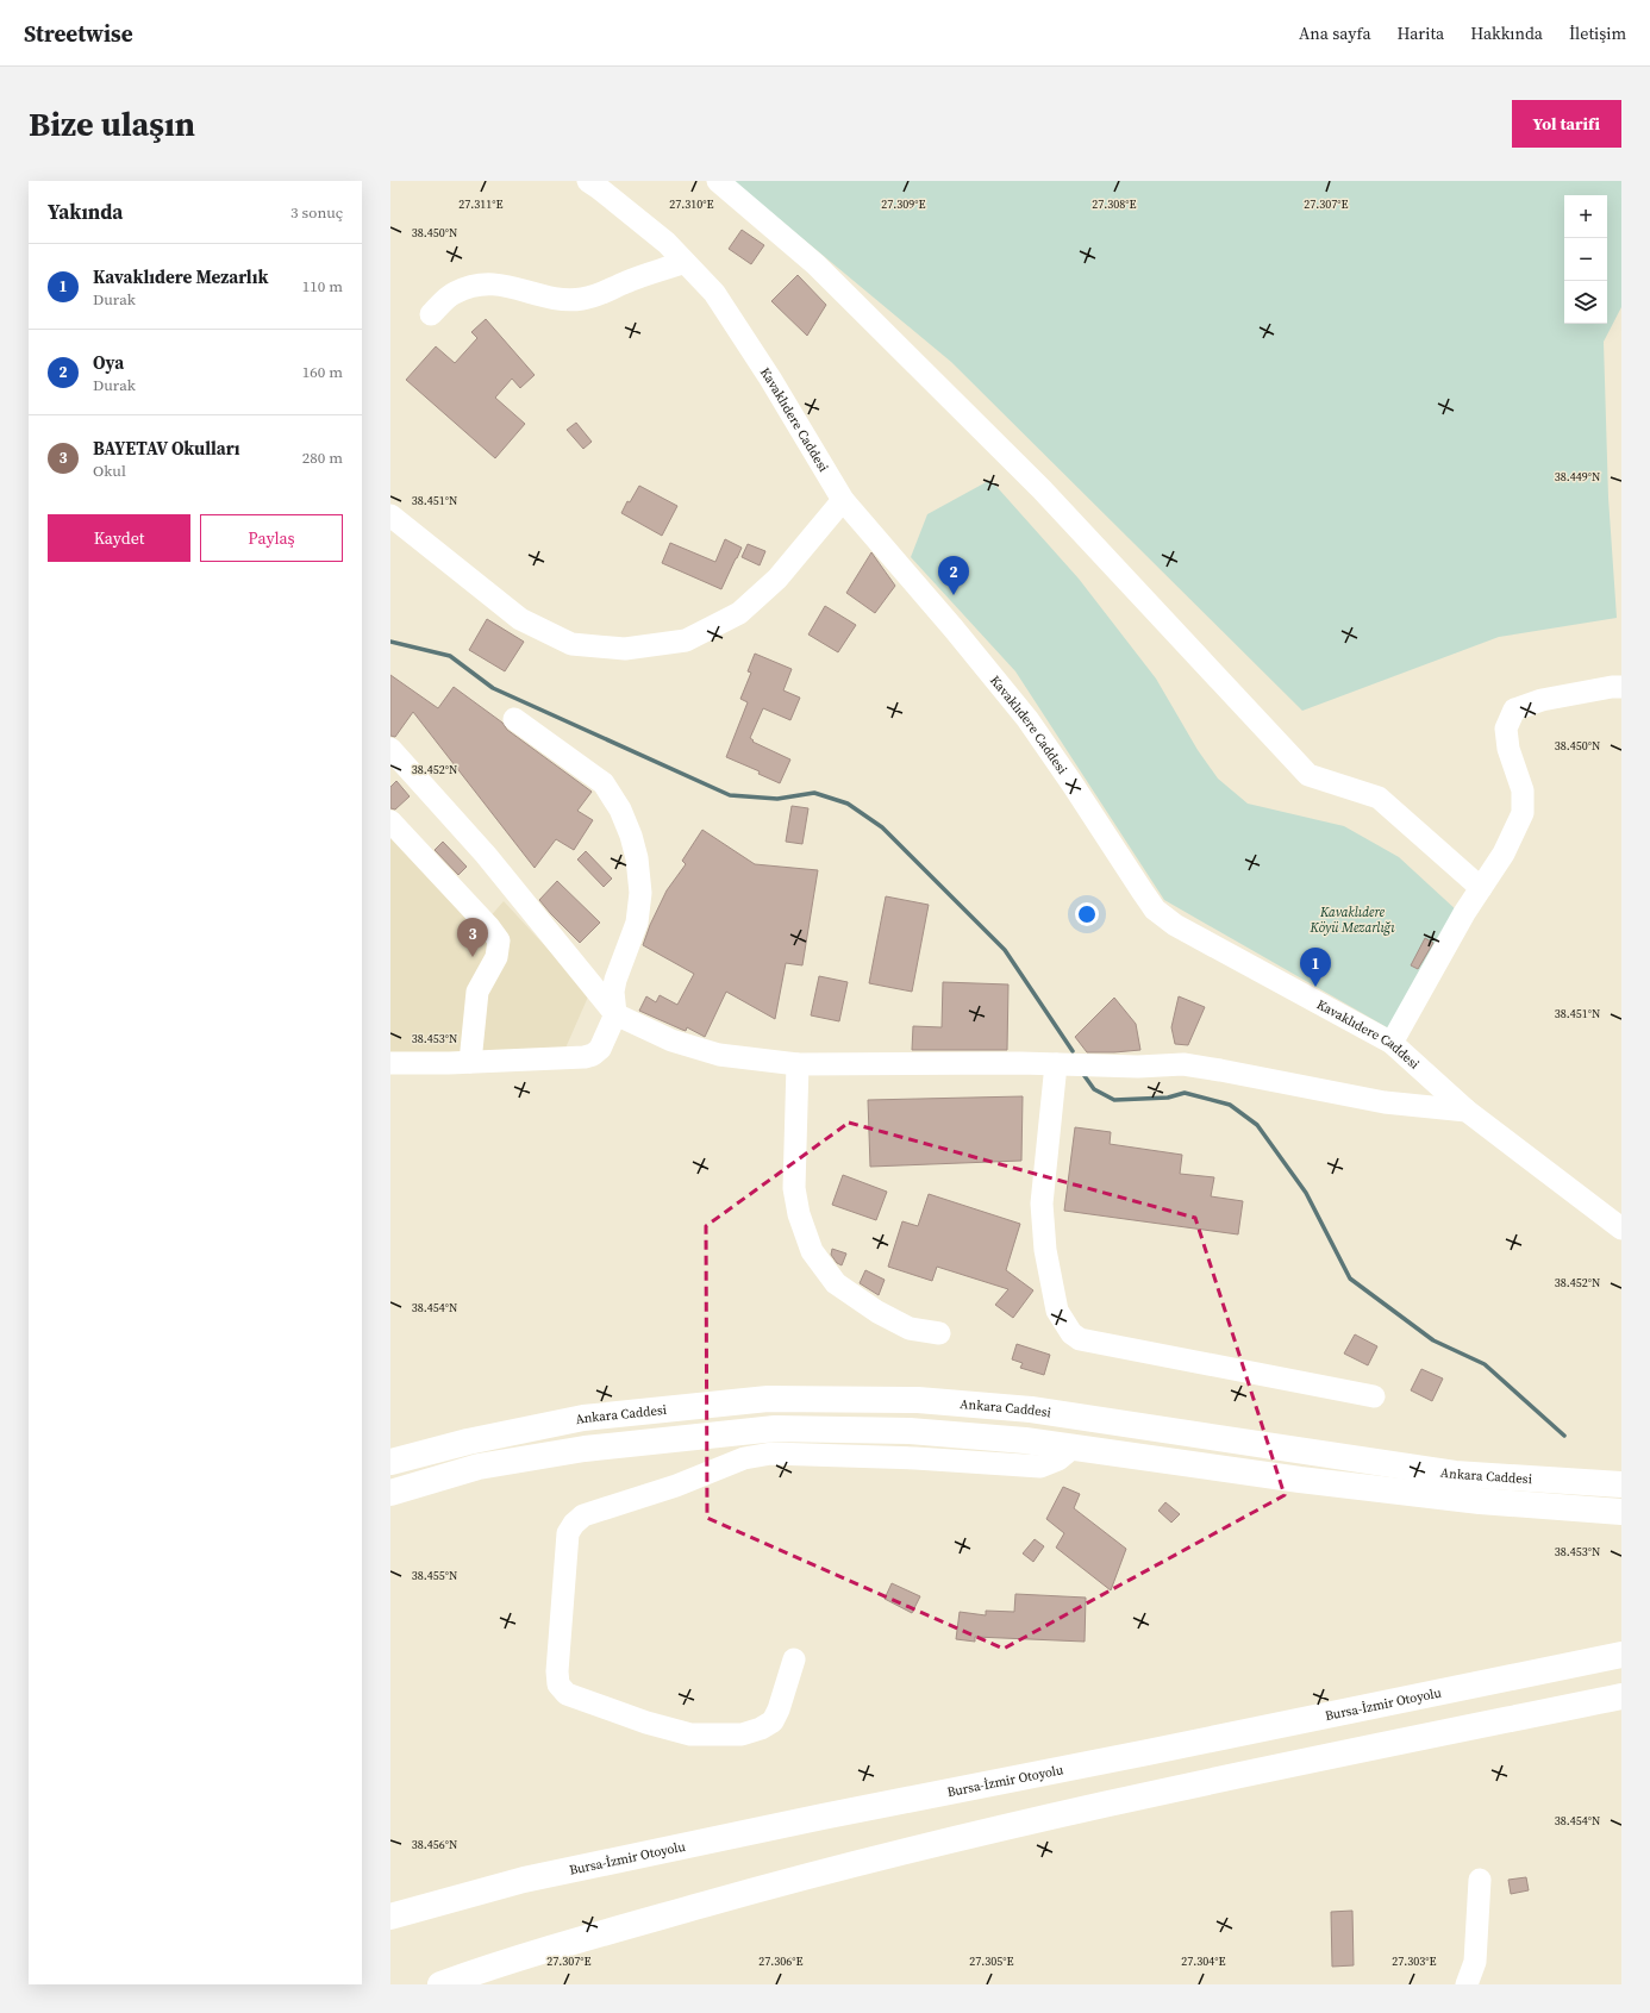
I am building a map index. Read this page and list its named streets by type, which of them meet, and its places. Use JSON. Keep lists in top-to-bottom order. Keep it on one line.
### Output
{"streets":{"highway":["Ankara Caddesi","Bursa-İzmir Otoyolu"],"street":["Kavaklıdere Caddesi"]},"parks":["Kavaklıdere Köyü Mezarlığı"],"page":{"header":"Streetwise","nav":["Ana sayfa","Harita","Hakkında","İletişim"],"buttons":["Yol tarifi",["Kaydet","Paylaş"]],"title":"Bize ulaşın","heading":["Yakında","3 sonuç"],"map_buttons":["+","−"],"list":[{"mark":"1","name":"Kavaklıdere Mezarlık","note":"Durak","value":"110 m"},{"mark":"2","name":"Oya","note":"Durak","value":"160 m"},{"mark":"3","name":"BAYETAV Okulları","note":"Okul","value":"280 m"}],"pins":["2","3","1"]},"coordinates":["27.311°E","27.309°E","27.308°E","27.307°E","27.310°E","38.450°N","38.449°N","38.451°N","38.452°N","38.453°N","38.454°N","38.455°N","38.456°N","27.306°E","27.305°E","27.304°E","27.303°E"]}
